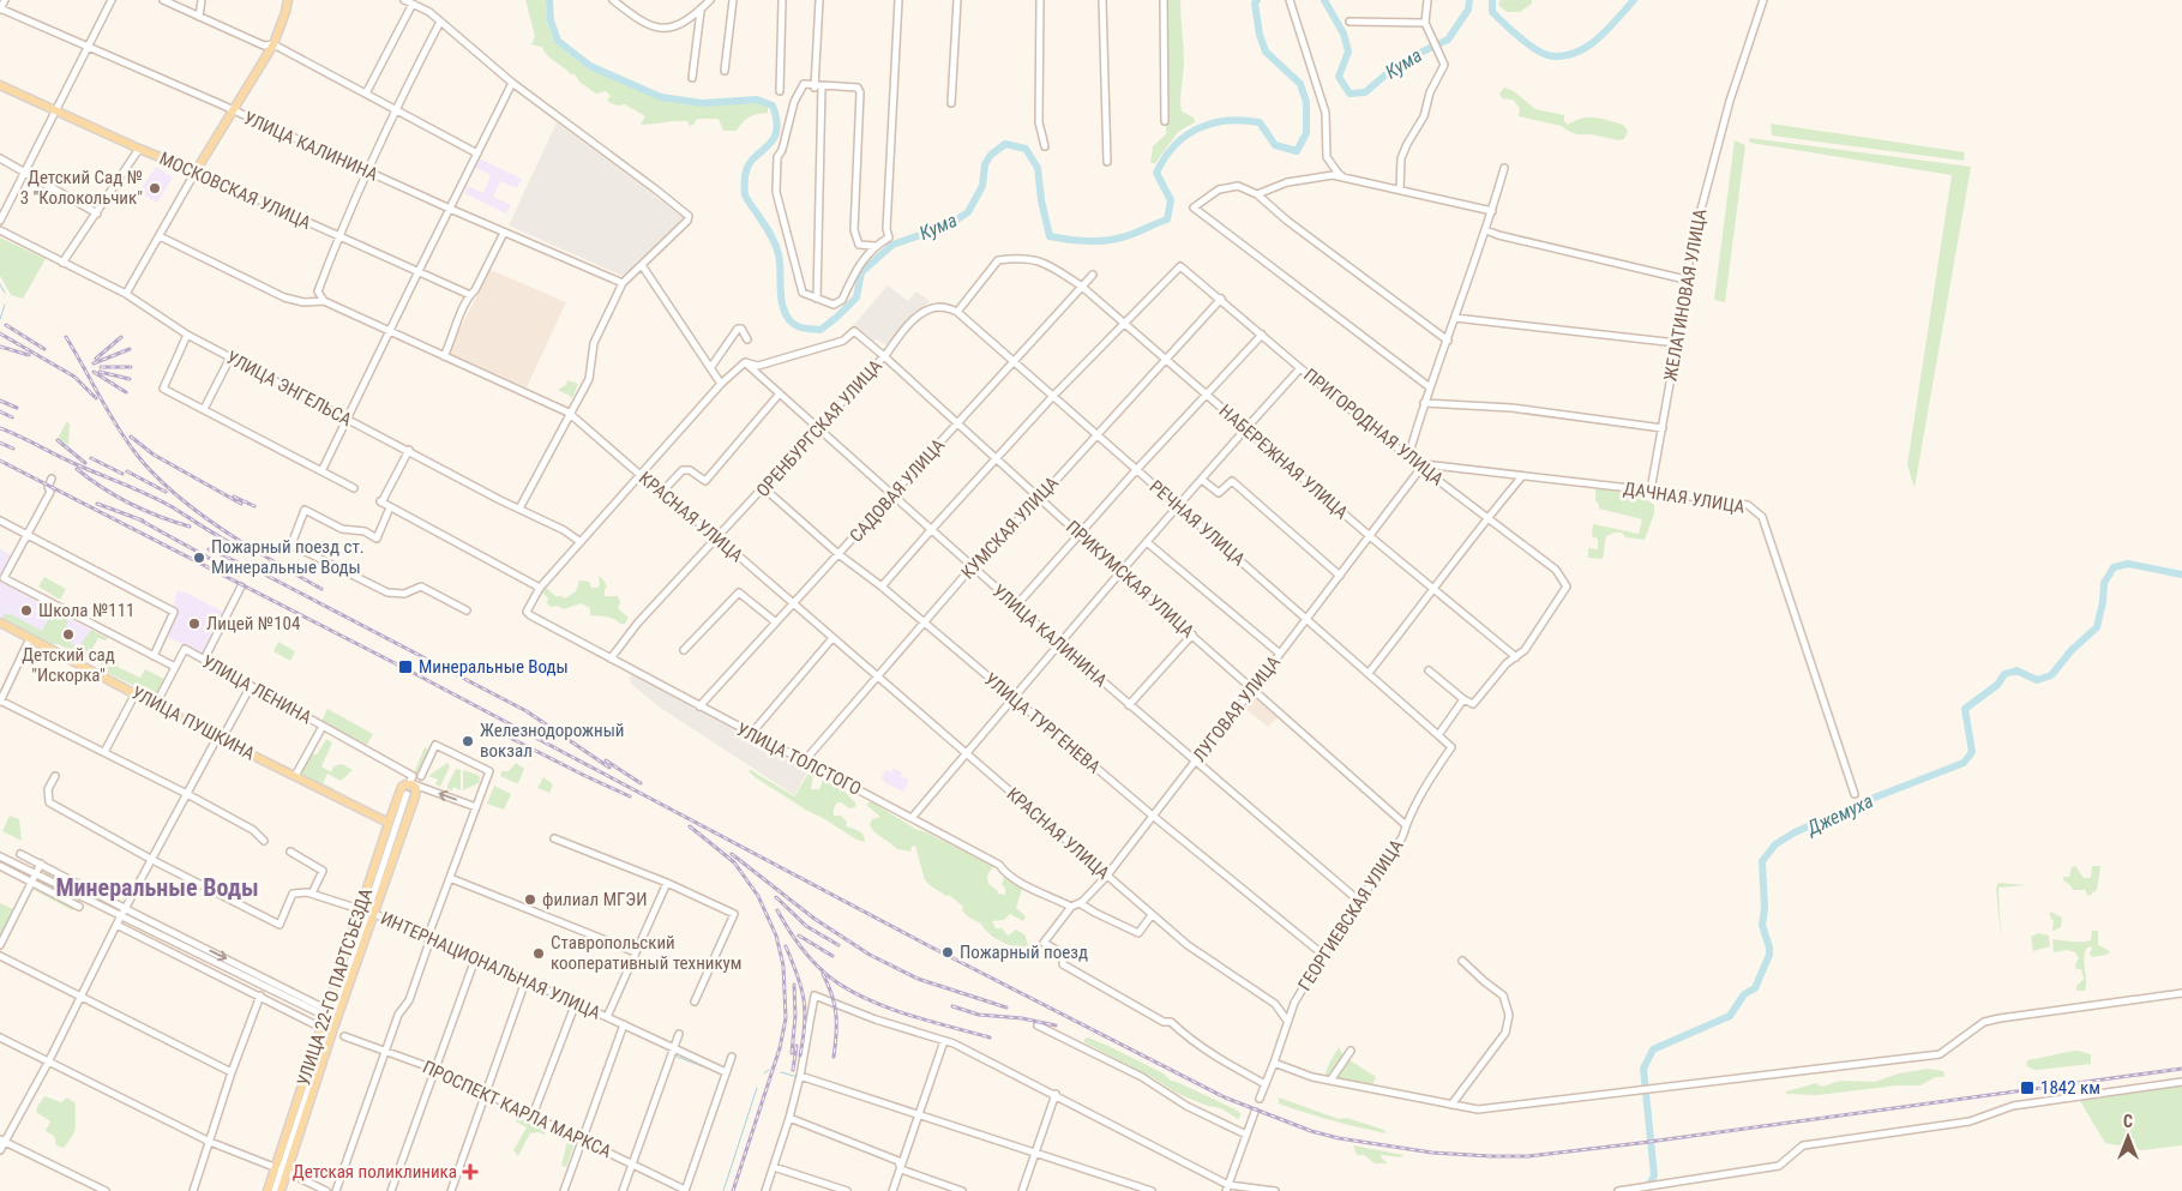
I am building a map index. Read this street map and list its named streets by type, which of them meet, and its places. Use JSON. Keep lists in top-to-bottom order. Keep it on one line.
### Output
{"streets":{"main road":["МОСКОВСКАЯ УЛИЦА","УЛИЦА ПУШКИНА","УЛИЦА 22-ГО ПАРТСЪЕЗДА"],"street":["УЛИЦА КАЛИНИНА","ЖЕЛАТИНОВАЯ УЛИЦА","УЛИЦА ЭНГЕЛЬСА","ПРИГОРОДНАЯ УЛИЦА","ОРЕНБУРГСКАЯ УЛИЦА","НАБЕРЕЖНАЯ УЛИЦА","САДОВАЯ УЛИЦА","ДАЧНАЯ УЛИЦА","КРАСНАЯ УЛИЦА","РЕЧНАЯ УЛИЦА","КУМСКАЯ УЛИЦА","ПРИКУМСКАЯ УЛИЦА","УЛИЦА ЛЕНИНА","ЛУГОВАЯ УЛИЦА","УЛИЦА ТУРГЕНЕВА","УЛИЦА ТОЛСТОГО","ГЕОРГИЕВСКАЯ УЛИЦА","ИНТЕРНАЦИОНАЛЬНАЯ УЛИЦА","ПРОСПЕКТ КАРЛА МАРКСА"]},"crossings":[["УЛИЦА КАЛИНИНА","ОРЕНБУРГСКАЯ УЛИЦА"],["УЛИЦА КАЛИНИНА","САДОВАЯ УЛИЦА"],["УЛИЦА КАЛИНИНА","КУМСКАЯ УЛИЦА"],["УЛИЦА КАЛИНИНА","ПРИКУМСКАЯ УЛИЦА"],["УЛИЦА КАЛИНИНА","ЛУГОВАЯ УЛИЦА"],["УЛИЦА КАЛИНИНА","ГЕОРГИЕВСКАЯ УЛИЦА"],["ЖЕЛАТИНОВАЯ УЛИЦА","ДАЧНАЯ УЛИЦА"],["ПРИГОРОДНАЯ УЛИЦА","НАБЕРЕЖНАЯ УЛИЦА"],["ПРИГОРОДНАЯ УЛИЦА","ДАЧНАЯ УЛИЦА"],["ПРИГОРОДНАЯ УЛИЦА","КУМСКАЯ УЛИЦА"],["ПРИГОРОДНАЯ УЛИЦА","ЛУГОВАЯ УЛИЦА"],["ОРЕНБУРГСКАЯ УЛИЦА","НАБЕРЕЖНАЯ УЛИЦА"],["ОРЕНБУРГСКАЯ УЛИЦА","КРАСНАЯ УЛИЦА"],["ОРЕНБУРГСКАЯ УЛИЦА","РЕЧНАЯ УЛИЦА"],["ОРЕНБУРГСКАЯ УЛИЦА","ПРИКУМСКАЯ УЛИЦА"],["ОРЕНБУРГСКАЯ УЛИЦА","УЛИЦА ТУРГЕНЕВА"],["ОРЕНБУРГСКАЯ УЛИЦА","УЛИЦА ТОЛСТОГО"],["НАБЕРЕЖНАЯ УЛИЦА","САДОВАЯ УЛИЦА"],["НАБЕРЕЖНАЯ УЛИЦА","РЕЧНАЯ УЛИЦА"],["НАБЕРЕЖНАЯ УЛИЦА","КУМСКАЯ УЛИЦА"],["НАБЕРЕЖНАЯ УЛИЦА","ЛУГОВАЯ УЛИЦА"],["САДОВАЯ УЛИЦА","КРАСНАЯ УЛИЦА"],["САДОВАЯ УЛИЦА","РЕЧНАЯ УЛИЦА"],["САДОВАЯ УЛИЦА","ПРИКУМСКАЯ УЛИЦА"],["САДОВАЯ УЛИЦА","УЛИЦА ТУРГЕНЕВА"],["САДОВАЯ УЛИЦА","УЛИЦА ТОЛСТОГО"],["ДАЧНАЯ УЛИЦА","ЛУГОВАЯ УЛИЦА"],["КРАСНАЯ УЛИЦА","КУМСКАЯ УЛИЦА"],["КРАСНАЯ УЛИЦА","ЛУГОВАЯ УЛИЦА"],["КРАСНАЯ УЛИЦА","ГЕОРГИЕВСКАЯ УЛИЦА"],["РЕЧНАЯ УЛИЦА","КУМСКАЯ УЛИЦА"],["РЕЧНАЯ УЛИЦА","ЛУГОВАЯ УЛИЦА"],["РЕЧНАЯ УЛИЦА","ГЕОРГИЕВСКАЯ УЛИЦА"],["КУМСКАЯ УЛИЦА","ПРИКУМСКАЯ УЛИЦА"],["КУМСКАЯ УЛИЦА","УЛИЦА ТУРГЕНЕВА"],["КУМСКАЯ УЛИЦА","УЛИЦА ТОЛСТОГО"],["ПРИКУМСКАЯ УЛИЦА","ЛУГОВАЯ УЛИЦА"],["ПРИКУМСКАЯ УЛИЦА","ГЕОРГИЕВСКАЯ УЛИЦА"],["УЛИЦА ЛЕНИНА","УЛИЦА 22-ГО ПАРТСЪЕЗДА"],["ЛУГОВАЯ УЛИЦА","УЛИЦА ТУРГЕНЕВА"],["ЛУГОВАЯ УЛИЦА","УЛИЦА ТОЛСТОГО"],["ЛУГОВАЯ УЛИЦА","ГЕОРГИЕВСКАЯ УЛИЦА"],["УЛИЦА ПУШКИНА","УЛИЦА 22-ГО ПАРТСЪЕЗДА"],["УЛИЦА ТУРГЕНЕВА","ГЕОРГИЕВСКАЯ УЛИЦА"],["ИНТЕРНАЦИОНАЛЬНАЯ УЛИЦА","УЛИЦА 22-ГО ПАРТСЪЕЗДА"]],"districts":["Минеральные Воды"],"water":["Кума","Джемуха"],"places":{"other":["Детский Сад № 3 \"Колокольчик\"","Пожарный поезд ст. Минеральные Воды","Школа №111","Лицей №104","Детский сад \"Искорка\"","Железнодорожный вокзал","филиал МГЭИ","Пожарный поезд","Ставропольский кооперативный техникум"],"transit":["Минеральные Воды","1842 км"],"health":["Детская поликлиника"]},"north":"top"}
